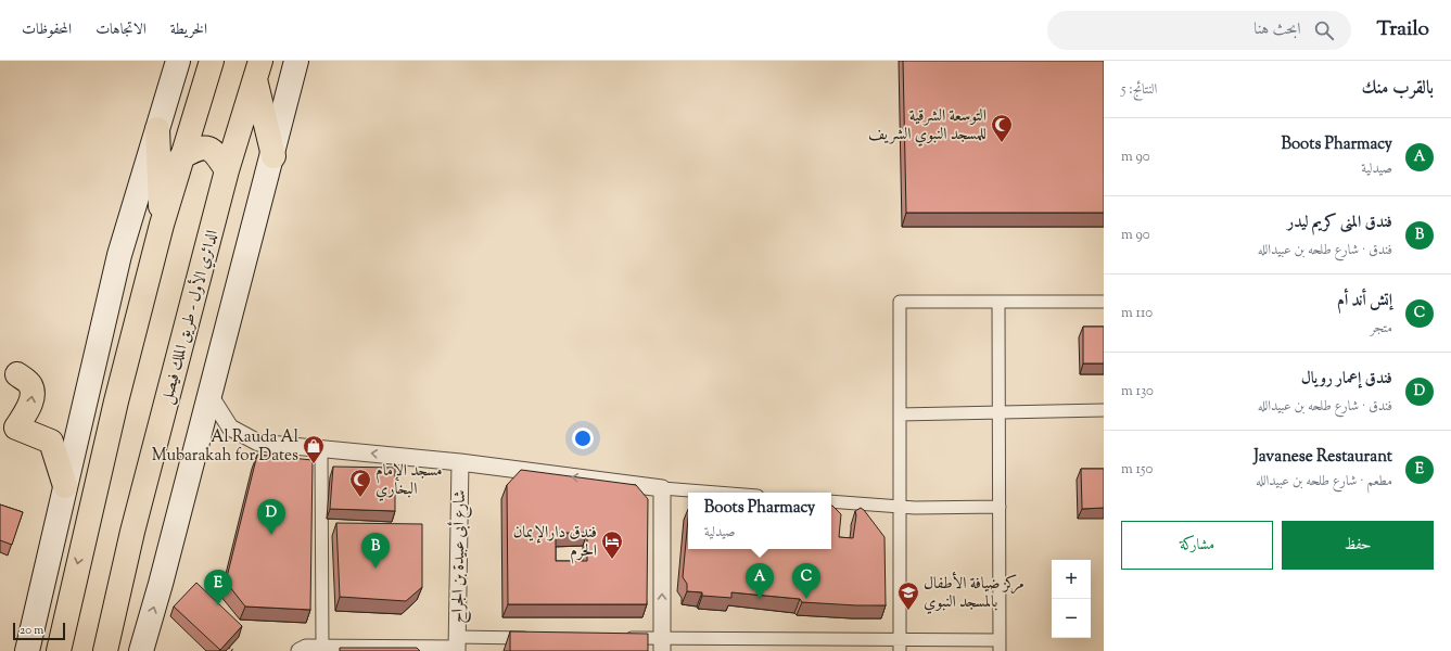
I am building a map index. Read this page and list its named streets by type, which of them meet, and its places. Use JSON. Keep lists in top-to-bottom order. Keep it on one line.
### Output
{"streets":{"main road":["الدائري الأول - طريق الملك فيصل"],"street":["شارع أبى عبيدة بن الجراح"]},"places":{"mosque":["التوسعة الشرقية للمسجد النبوي الشريف","مسجد الإمام البخاري"],"shop":["Al Rauda Al Mubarakah for Dates"],"hotel":["فندق دارالإيمان الحرم"],"school or university":["مركز ضيافة الأطفال بالمسجد النبوي"]},"scale_bar":"20 m","page":{"header":"Trailo","search":"ابحث هنا","nav":["الخريطة","الاتجاهات","المحفوظات"],"heading":["بالقرب منك","النتائج: 5"],"list":[{"mark":"A","name":"Boots Pharmacy","note":"صيدلية","value":"90 m"},{"mark":"B","name":"فندق المنى كريم ليدر","note":"فندق · شارع طلحه بن عبيدالله","value":"90 m"},{"mark":"C","name":"إتش أند أم","note":"متجر","value":"110 m"},{"mark":"D","name":"فندق إعمار رويال","note":"فندق · شارع طلحه بن عبيدالله","value":"130 m"},{"mark":"E","name":"Javanese Restaurant","note":"مطعم · شارع طلحه بن عبيدالله","value":"150 m"}],"popup":["Boots Pharmacy","صيدلية"],"pins":["D","B","A","C","E"],"buttons":["حفظ","مشاركة"],"map_buttons":["+","−"],"scale":"20 m"}}
